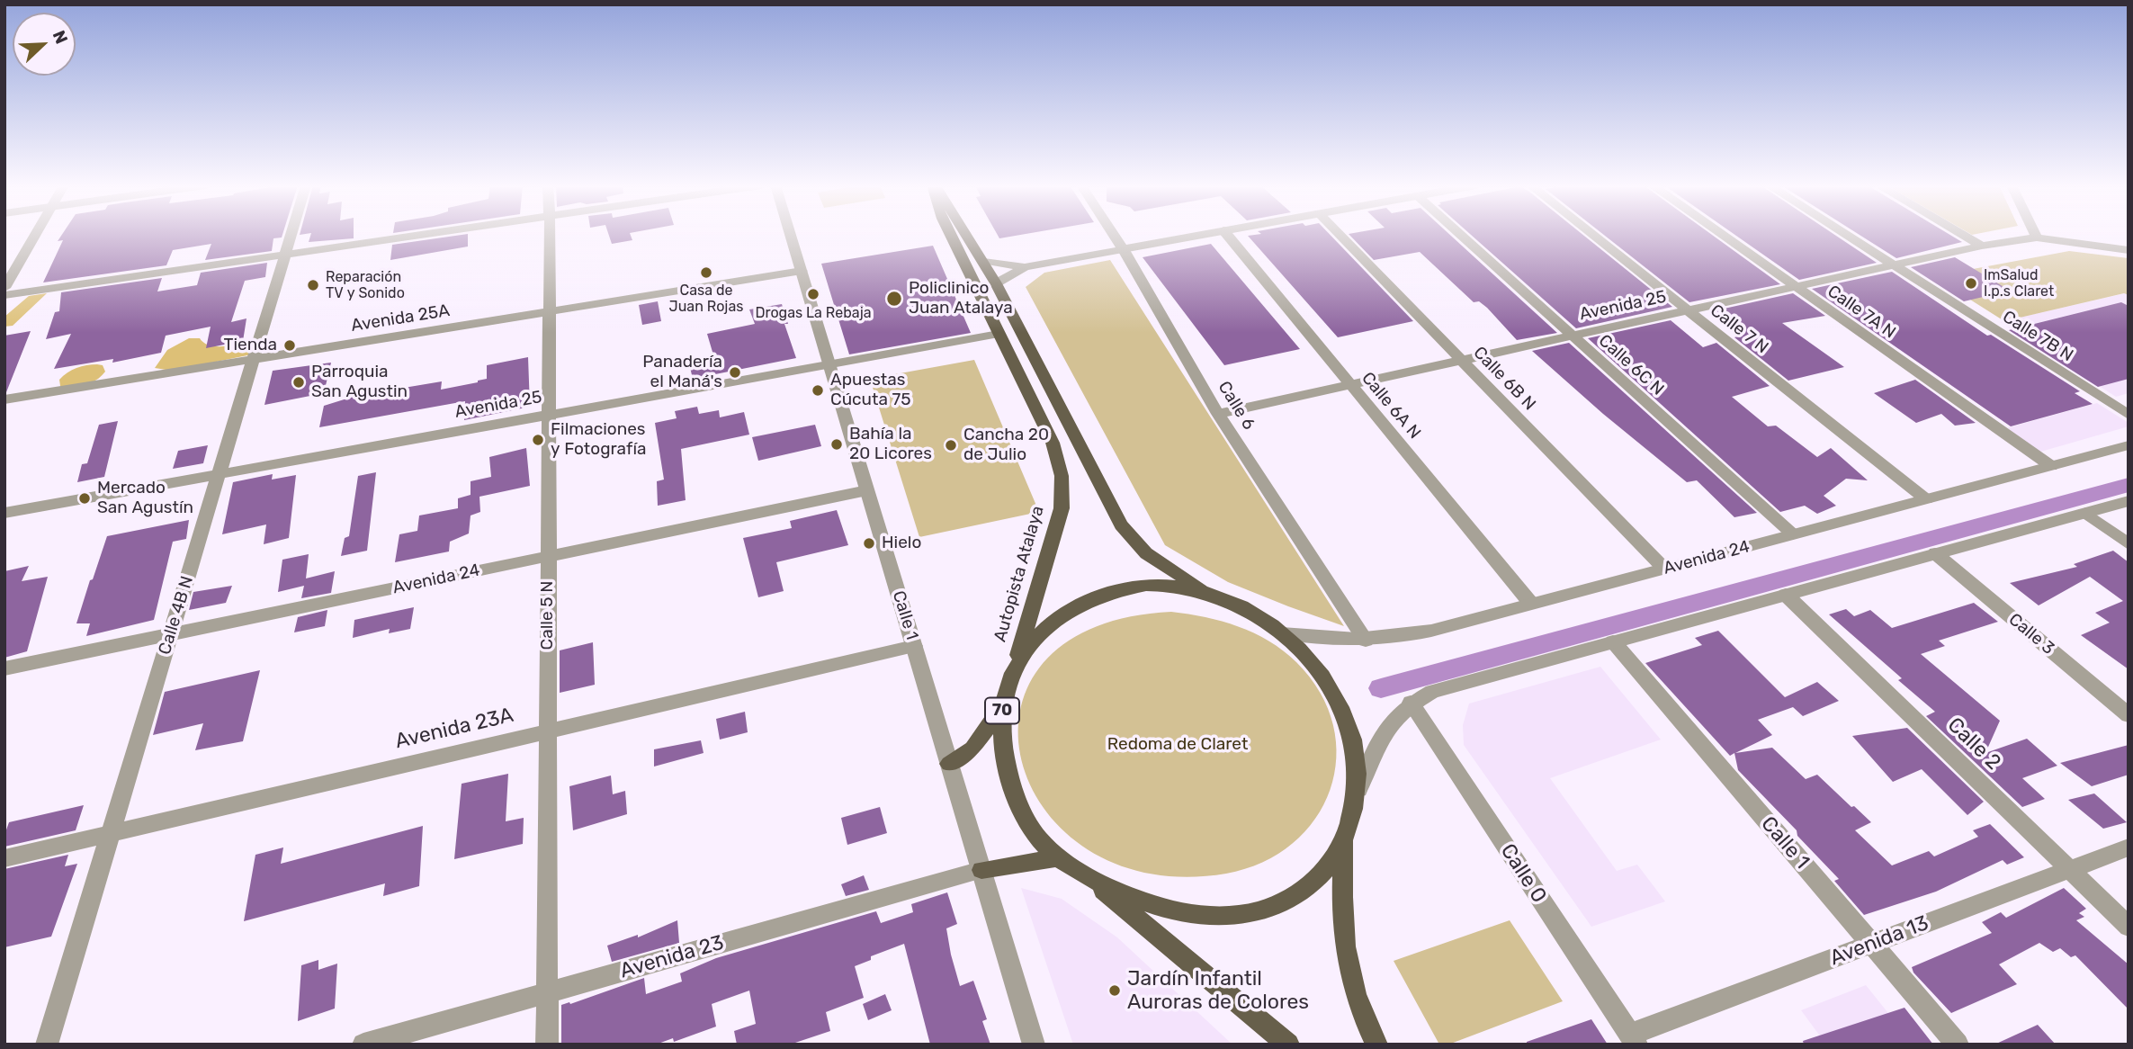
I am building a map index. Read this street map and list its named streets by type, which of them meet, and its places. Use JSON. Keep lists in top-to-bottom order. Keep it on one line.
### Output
{"streets":{"main road":["Autopista Atalaya","70"],"street":["Avenida 25","Calle 7A N","Avenida 25A","Calle 7 N","Calle 7B N","Calle 6C N","Calle 6B N","Calle 6","Calle 6A N","Avenida 24","Calle 4B N","Calle 5 N","Calle 1","Calle 3","Avenida 23A","Calle 2","Calle 0","Avenida 13","Avenida 23"]},"crossings":[["Avenida 25","Calle 7A N"],["Avenida 25","Calle 7 N"],["Avenida 25","Calle 7B N"],["Avenida 25","Calle 6C N"],["Avenida 25","Calle 6B N"],["Avenida 25","Calle 6"],["Avenida 25","Calle 6A N"],["Avenida 25","Autopista Atalaya"],["Avenida 25","Calle 4B N"],["Avenida 25","Calle 5 N"],["Avenida 25","Calle 1"],["Calle 7A N","Avenida 24"],["Avenida 25A","Calle 4B N"],["Avenida 25A","Calle 5 N"],["Avenida 25A","Calle 1"],["Calle 7 N","Avenida 24"],["Calle 6C N","Avenida 24"],["Calle 6B N","Avenida 24"],["Calle 6","Avenida 24"],["Calle 6A N","Avenida 24"],["Avenida 24","Calle 4B N"],["Avenida 24","Calle 5 N"],["Avenida 24","Calle 1"],["Avenida 24","70"],["Autopista Atalaya","70"],["Calle 4B N","Avenida 23A"],["Calle 5 N","Avenida 23A"],["Calle 5 N","Avenida 23"],["Calle 1","Avenida 23A"],["Calle 1","Avenida 13"],["Calle 1","Avenida 23"],["Calle 2","Avenida 13"],["Calle 0","Avenida 13"]],"parks":["Redoma de Claret"],"places":["Casa de Juan Rojas","ImSalud I.p.s Claret","Reparación TV y Sonido","Drogas La Rebaja","Policlinico Juan Atalaya","Tienda","Panadería el Maná's","Parroquia San Agustin","Apuestas Cúcuta 75","Filmaciones y Fotografía","Bahía la 20 Licores","Cancha 20 de Julio","Mercado San Agustín","Hielo","Jardín Infantil Auroras de Colores"],"north":"top right"}
